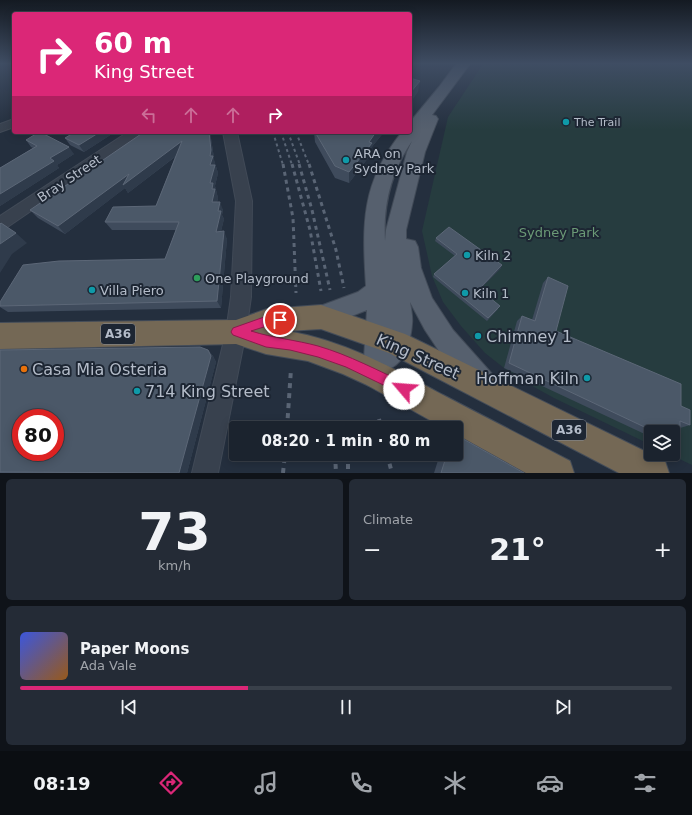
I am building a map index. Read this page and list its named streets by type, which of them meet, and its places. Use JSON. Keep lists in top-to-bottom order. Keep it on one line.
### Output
{"streets":{"highway":["A36","King Street"],"street":["Bray Street"]},"parks":["Sydney Park"],"places":["The Trail","ARA on Sydney Park","Kiln 2","One Playground","Villa Piero","Kiln 1","Chimney 1","Casa Mia Osteria","Hoffman Kiln","714 King Street"],"page":{"turn":["60 m","King Street"],"limit":"80","trip":"08:20 · 1 min · 80 m","tile":[["73","km/h"],"Climate"],"heat":["−","21°","+"],"song":["Paper Moons","Ada Vale"],"tabs":"08:19"}}
